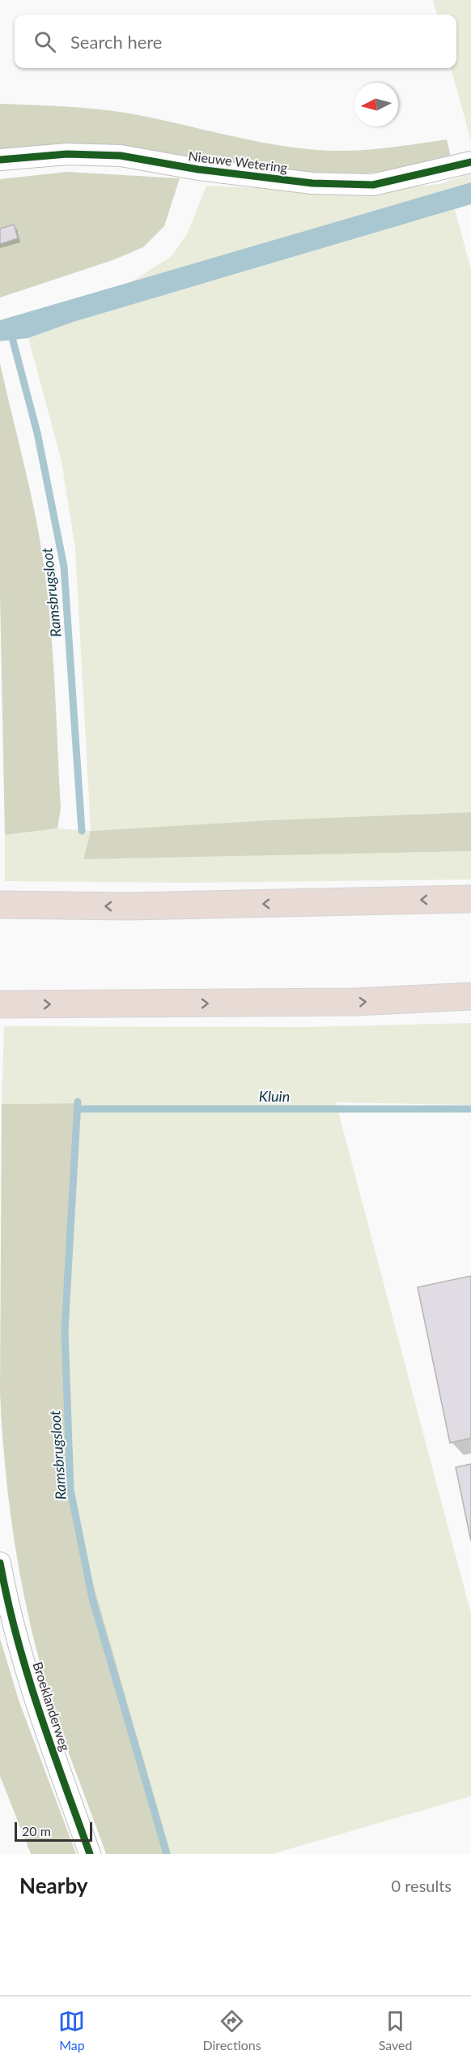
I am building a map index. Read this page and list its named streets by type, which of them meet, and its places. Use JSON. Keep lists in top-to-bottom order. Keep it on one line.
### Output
{"streets":{"street":["Nieuwe Wetering","Broeklanderweg"]},"water":["Ramsbrugsloot","Kluin"],"scale_bar":"20 m","north":"left","page":{"search":"Search here","scale":"20 m","heading":["Nearby","0 results"],"nav":["Map","Directions","Saved"]}}
